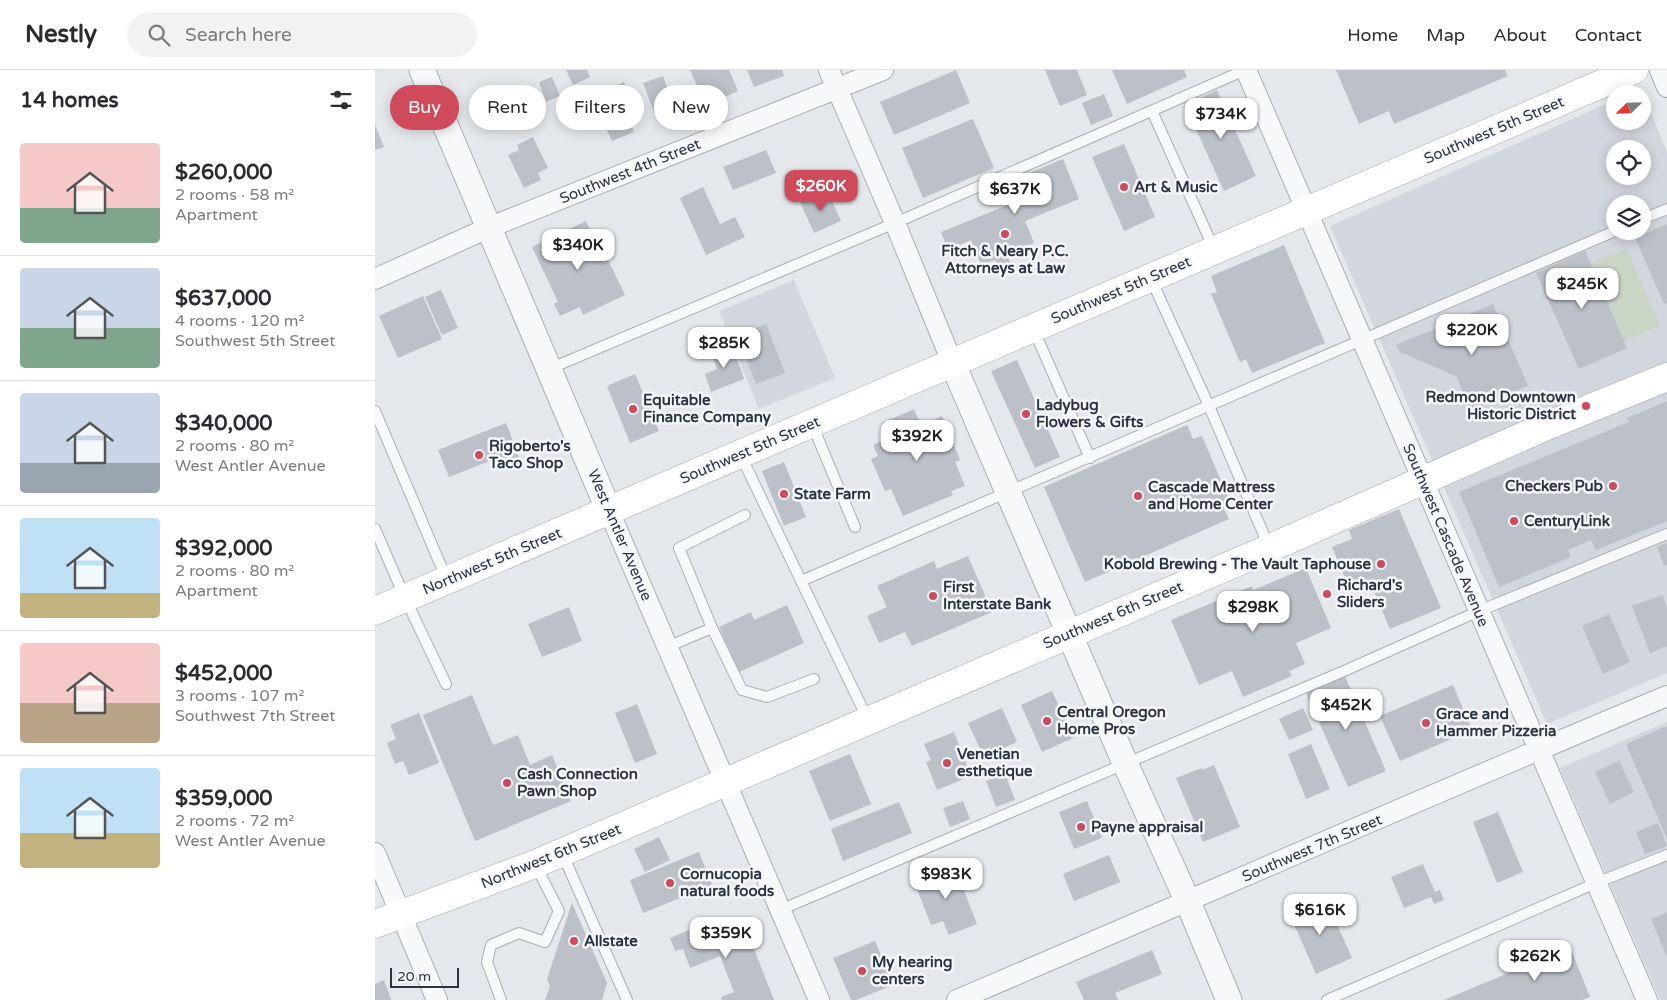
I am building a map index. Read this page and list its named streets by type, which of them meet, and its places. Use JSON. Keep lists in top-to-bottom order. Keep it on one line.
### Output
{"streets":{"main road":["Southwest 5th Street","Northwest 5th Street","Southwest 6th Street","Northwest 6th Street"],"street":["Southwest 4th Street","West Antler Avenue","Southwest Cascade Avenue","Southwest 7th Street"]},"crossings":[["Southwest 5th Street","West Antler Avenue"],["Southwest 5th Street","Southwest Cascade Avenue"],["Southwest 5th Street","Northwest 5th Street"],["Southwest 4th Street","West Antler Avenue"],["West Antler Avenue","Northwest 5th Street"],["West Antler Avenue","Southwest 6th Street"],["West Antler Avenue","Northwest 6th Street"],["Southwest Cascade Avenue","Southwest 6th Street"],["Southwest Cascade Avenue","Southwest 7th Street"],["Southwest 6th Street","Northwest 6th Street"]],"places":["Art & Music","Fitch & Neary P.C. Attorneys at Law","Redmond Downtown Historic District","Equitable Finance Company","Ladybug Flowers & Gifts","Rigoberto's Taco Shop","Checkers Pub","State Farm","Cascade Mattress and Home Center","CenturyLink","Kobold Brewing - The Vault Taphouse","Richard's Sliders","First Interstate Bank","Central Oregon Home Pros","Grace and Hammer Pizzeria","Venetian esthetique","Cash Connection Pawn Shop","Payne appraisal","Cornucopia natural foods","Allstate","My hearing centers"],"scale_bar":"20 m","north":"bottom left","page":{"header":"Nestly","search":"Search here","nav":["Home","Map","About","Contact"],"heading":"14 homes","chip":["Buy","Rent","Filters","New"],"price":["$734K","$260K","$637K","$340K","$245K","$220K","$285K","$392K","$298K","$452K","$983K","$616K","$359K","$262K"],"list":[{"name":"$260,000","note":"2 rooms · 58 m² · Apartment"},{"name":"$637,000","note":"4 rooms · 120 m² · Southwest 5th Street"},{"name":"$340,000","note":"2 rooms · 80 m² · West Antler Avenue"},{"name":"$392,000","note":"2 rooms · 80 m² · Apartment"},{"name":"$452,000","note":"3 rooms · 107 m² · Southwest 7th Street"},{"name":"$359,000","note":"2 rooms · 72 m² · West Antler Avenue"}],"scale":"20 m"}}
